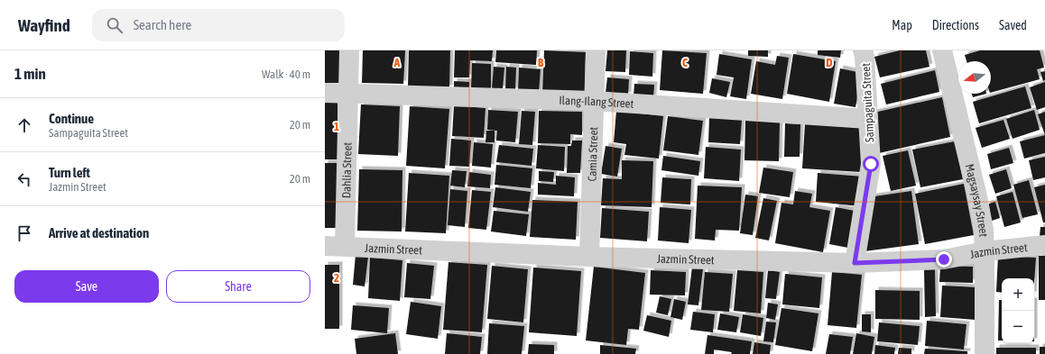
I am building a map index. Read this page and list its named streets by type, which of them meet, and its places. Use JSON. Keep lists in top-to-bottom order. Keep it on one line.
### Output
{"streets":{"street":["Ilang-Ilang Street","Sampaguita Street","Camia Street","Dahlia Street","Magsaysay Street","Jazmin Street"]},"crossings":[["Ilang-Ilang Street","Sampaguita Street"],["Ilang-Ilang Street","Camia Street"],["Ilang-Ilang Street","Dahlia Street"],["Sampaguita Street","Jazmin Street"],["Camia Street","Jazmin Street"],["Dahlia Street","Jazmin Street"],["Magsaysay Street","Jazmin Street"]],"north":"left","page":{"header":"Wayfind","search":"Search here","nav":["Map","Directions","Saved"],"heading":["1 min","Walk · 40 m"],"list":[["Continue","Sampaguita Street","20 m"],["Turn left","Jazmin Street","20 m"],"Arrive at destination"],"buttons":["Save","Share"],"map_buttons":["+","−"]},"grid":{"columns":["A","B","C","D"],"rows":["1","2"]}}
